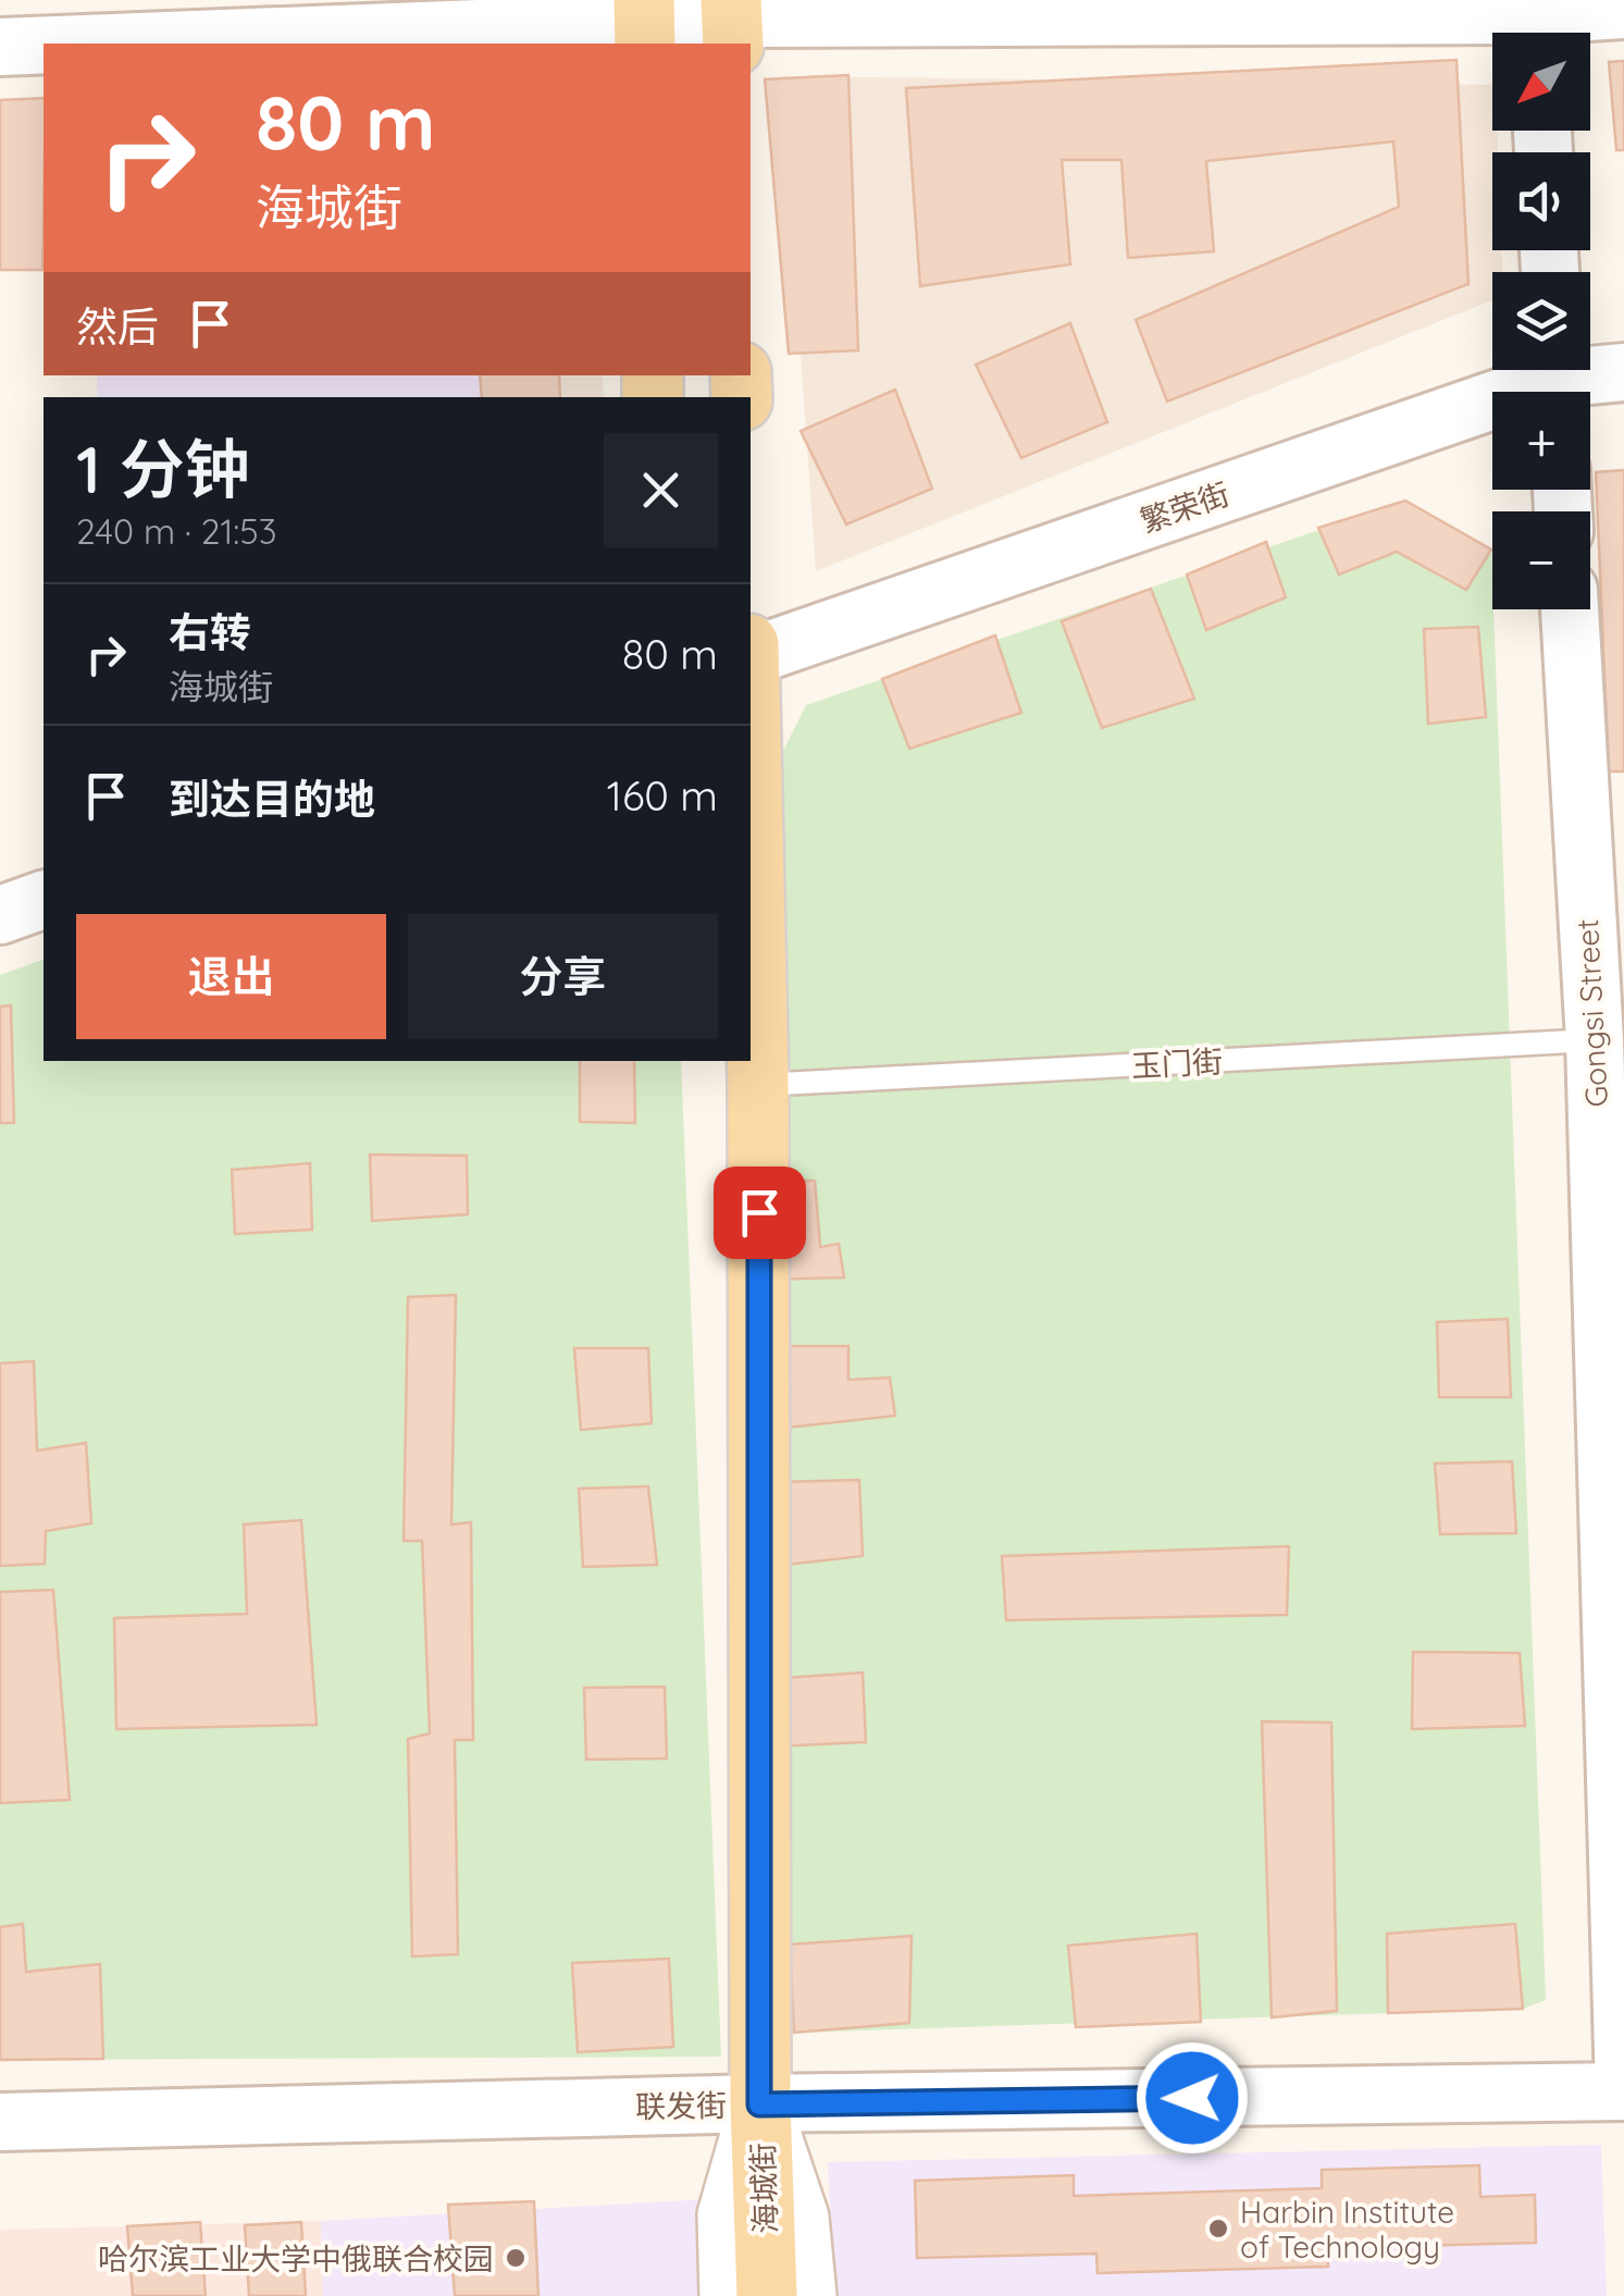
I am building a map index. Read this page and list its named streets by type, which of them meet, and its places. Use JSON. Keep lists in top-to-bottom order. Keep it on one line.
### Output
{"streets":{"main road":["海城街"],"street":["繁荣街","Gongsi Street","联发街"],"lane":["玉门街"]},"crossings":[["Gongsi Street","玉门街"],["Gongsi Street","联发街"],["玉门街","海城街"],["联发街","海城街"]],"places":["Harbin Institute of Technology","哈尔滨工业大学中俄联合校园"],"north":"bottom left","page":{"map_buttons":["+","−"],"turn":["80 m","海城街"],"then":"然后","heading":["1 分钟","240 m · 21:53"],"list":[{"name":"右转","note":"海城街","value":"80 m"},{"name":"到达目的地","value":"160 m"}],"buttons":["退出","分享"]}}
